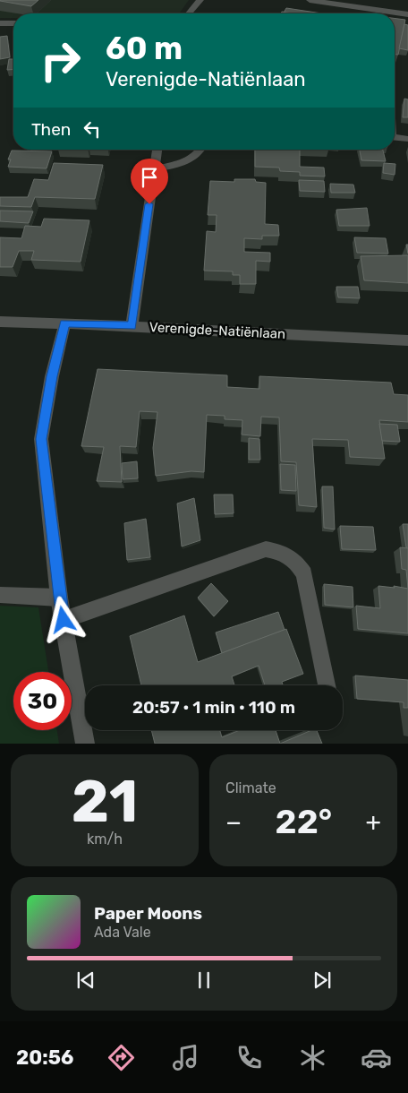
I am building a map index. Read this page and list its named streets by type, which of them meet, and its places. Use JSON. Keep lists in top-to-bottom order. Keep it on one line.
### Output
{"streets":{"street":["Verenigde-Natiënlaan"]},"page":{"turn":["60 m","Verenigde-Natiënlaan"],"then":"Then","limit":"30","trip":"20:57 · 1 min · 110 m","tile":[["21","km/h"],"Climate"],"heat":["−","22°","+"],"song":["Paper Moons","Ada Vale"],"tabs":"20:56"}}
